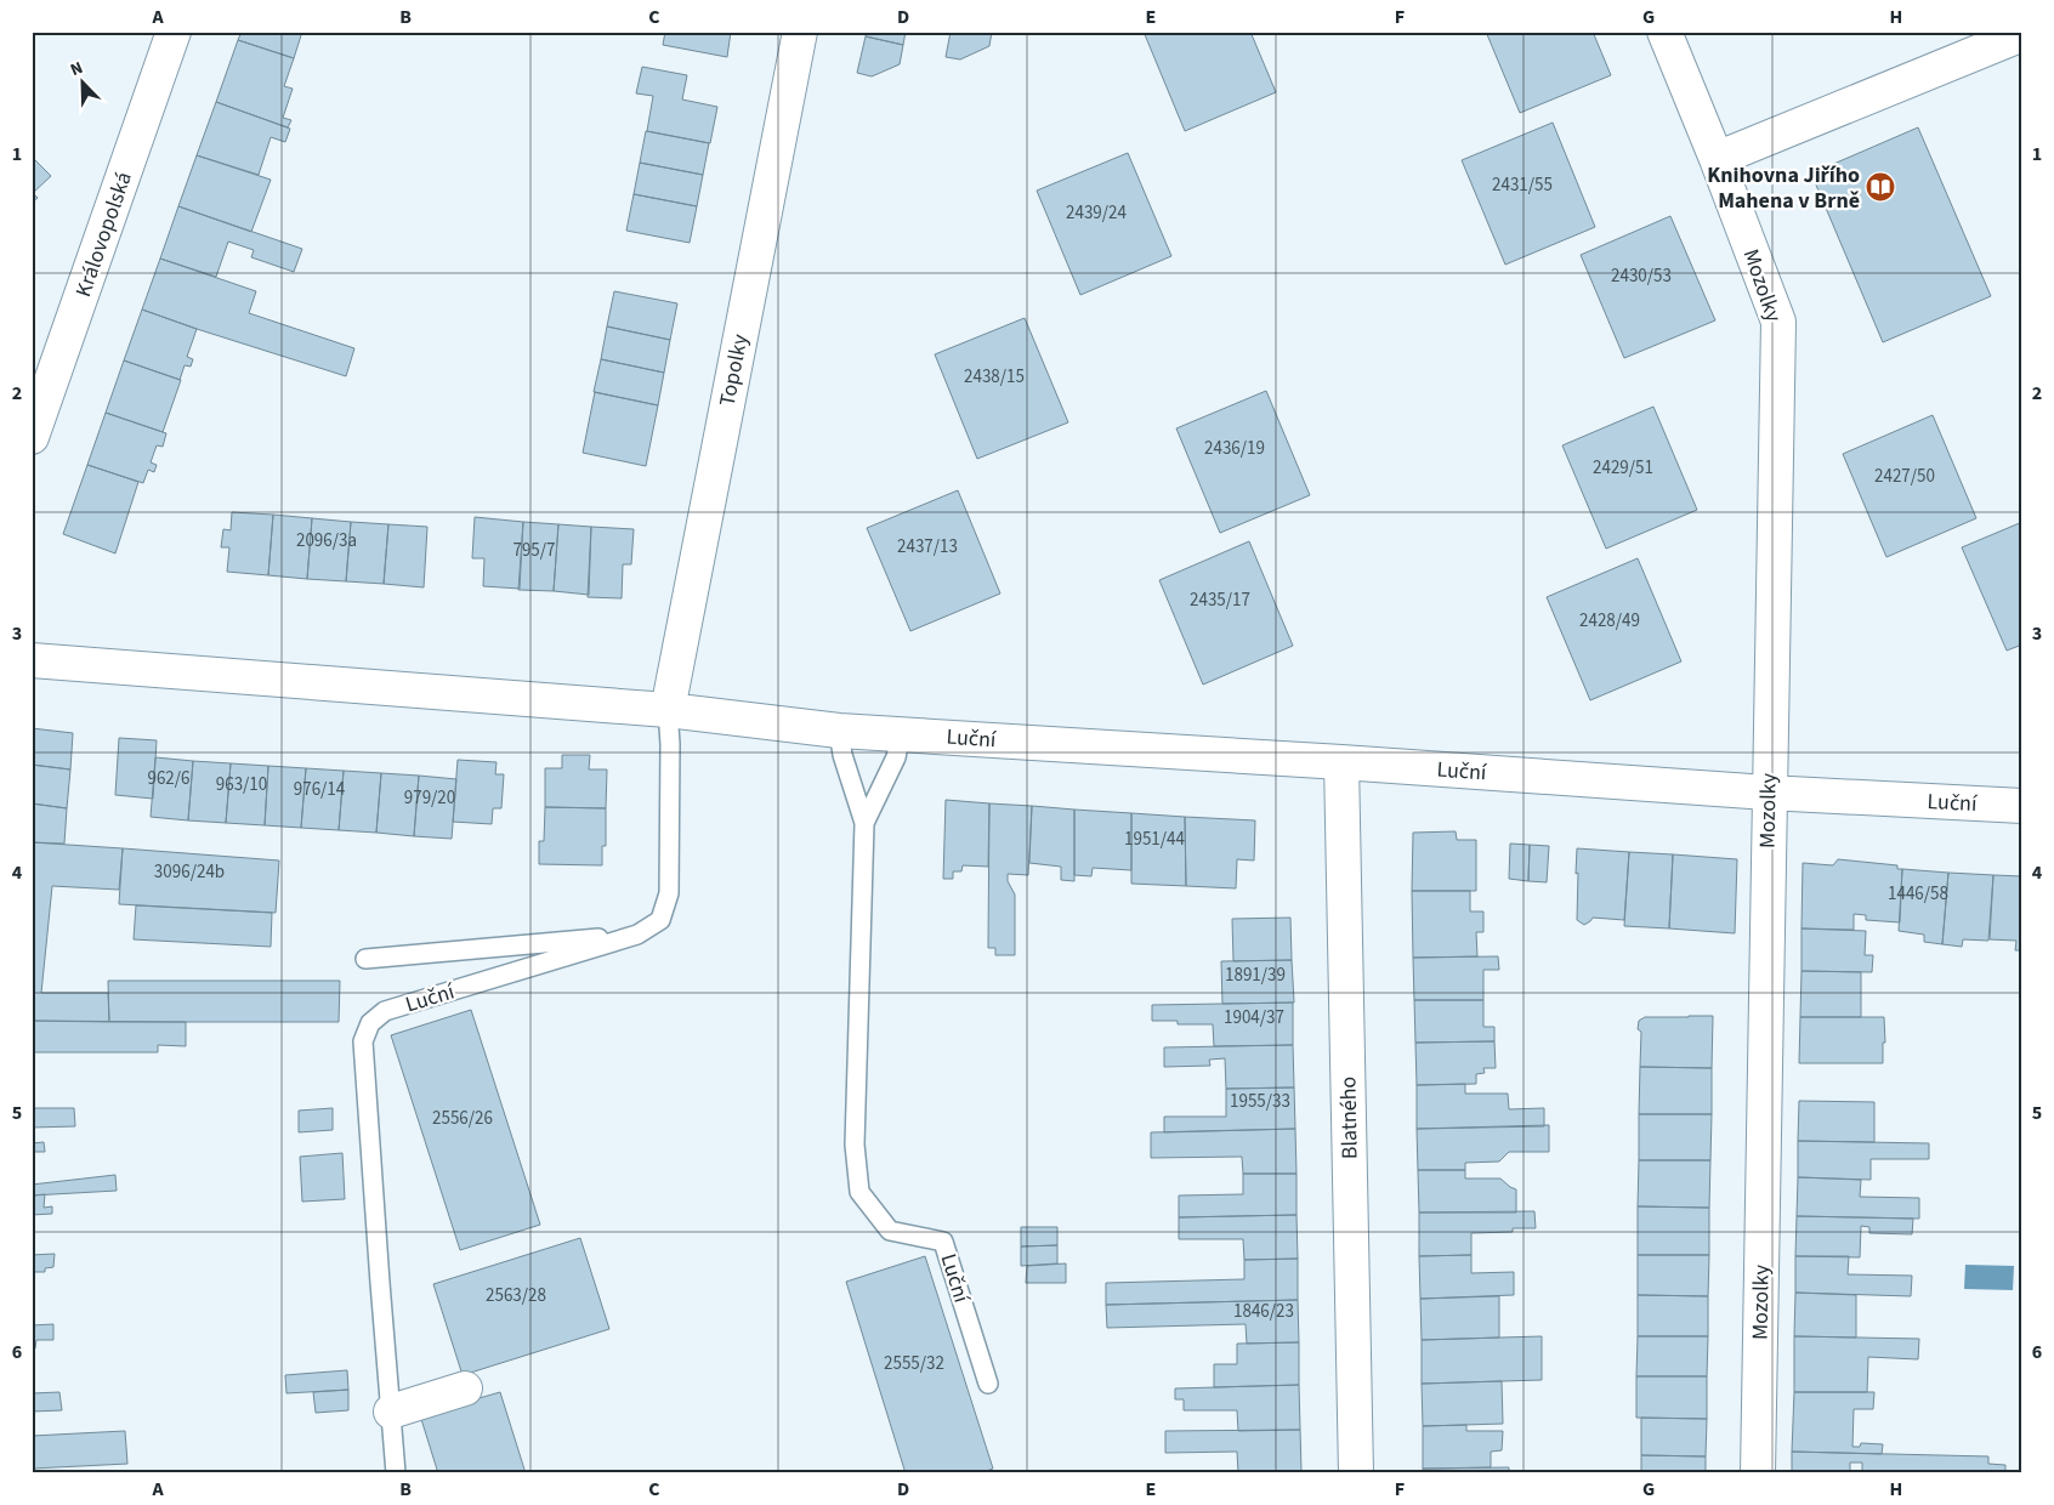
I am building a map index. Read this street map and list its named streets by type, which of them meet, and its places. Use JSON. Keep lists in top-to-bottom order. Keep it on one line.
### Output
{"streets":{"street":["Královopolská","Mozolky","Topolky","Luční","Blatného"]},"crossings":[["Mozolky","Luční"],["Topolky","Luční"],["Luční","Blatného"]],"places":{"library":["Knihovna Jiřího Mahena v Brně"]},"house_numbers":["2431/55","2439/24","2430/53","2438/15","2436/19","2429/51","2427/50","2096/3a","2437/13","795/7","2435/17","2428/49","962/6","963/10","976/14","979/20","1951/44","3096/24b","1446/58","1891/39","1904/37","1955/33","2556/26","2563/28","1846/23","2555/32"],"north":"top left","grid":{"columns":["A","B","C","D","E","F","G","H"],"rows":["1","2","3","4","5","6"]}}
